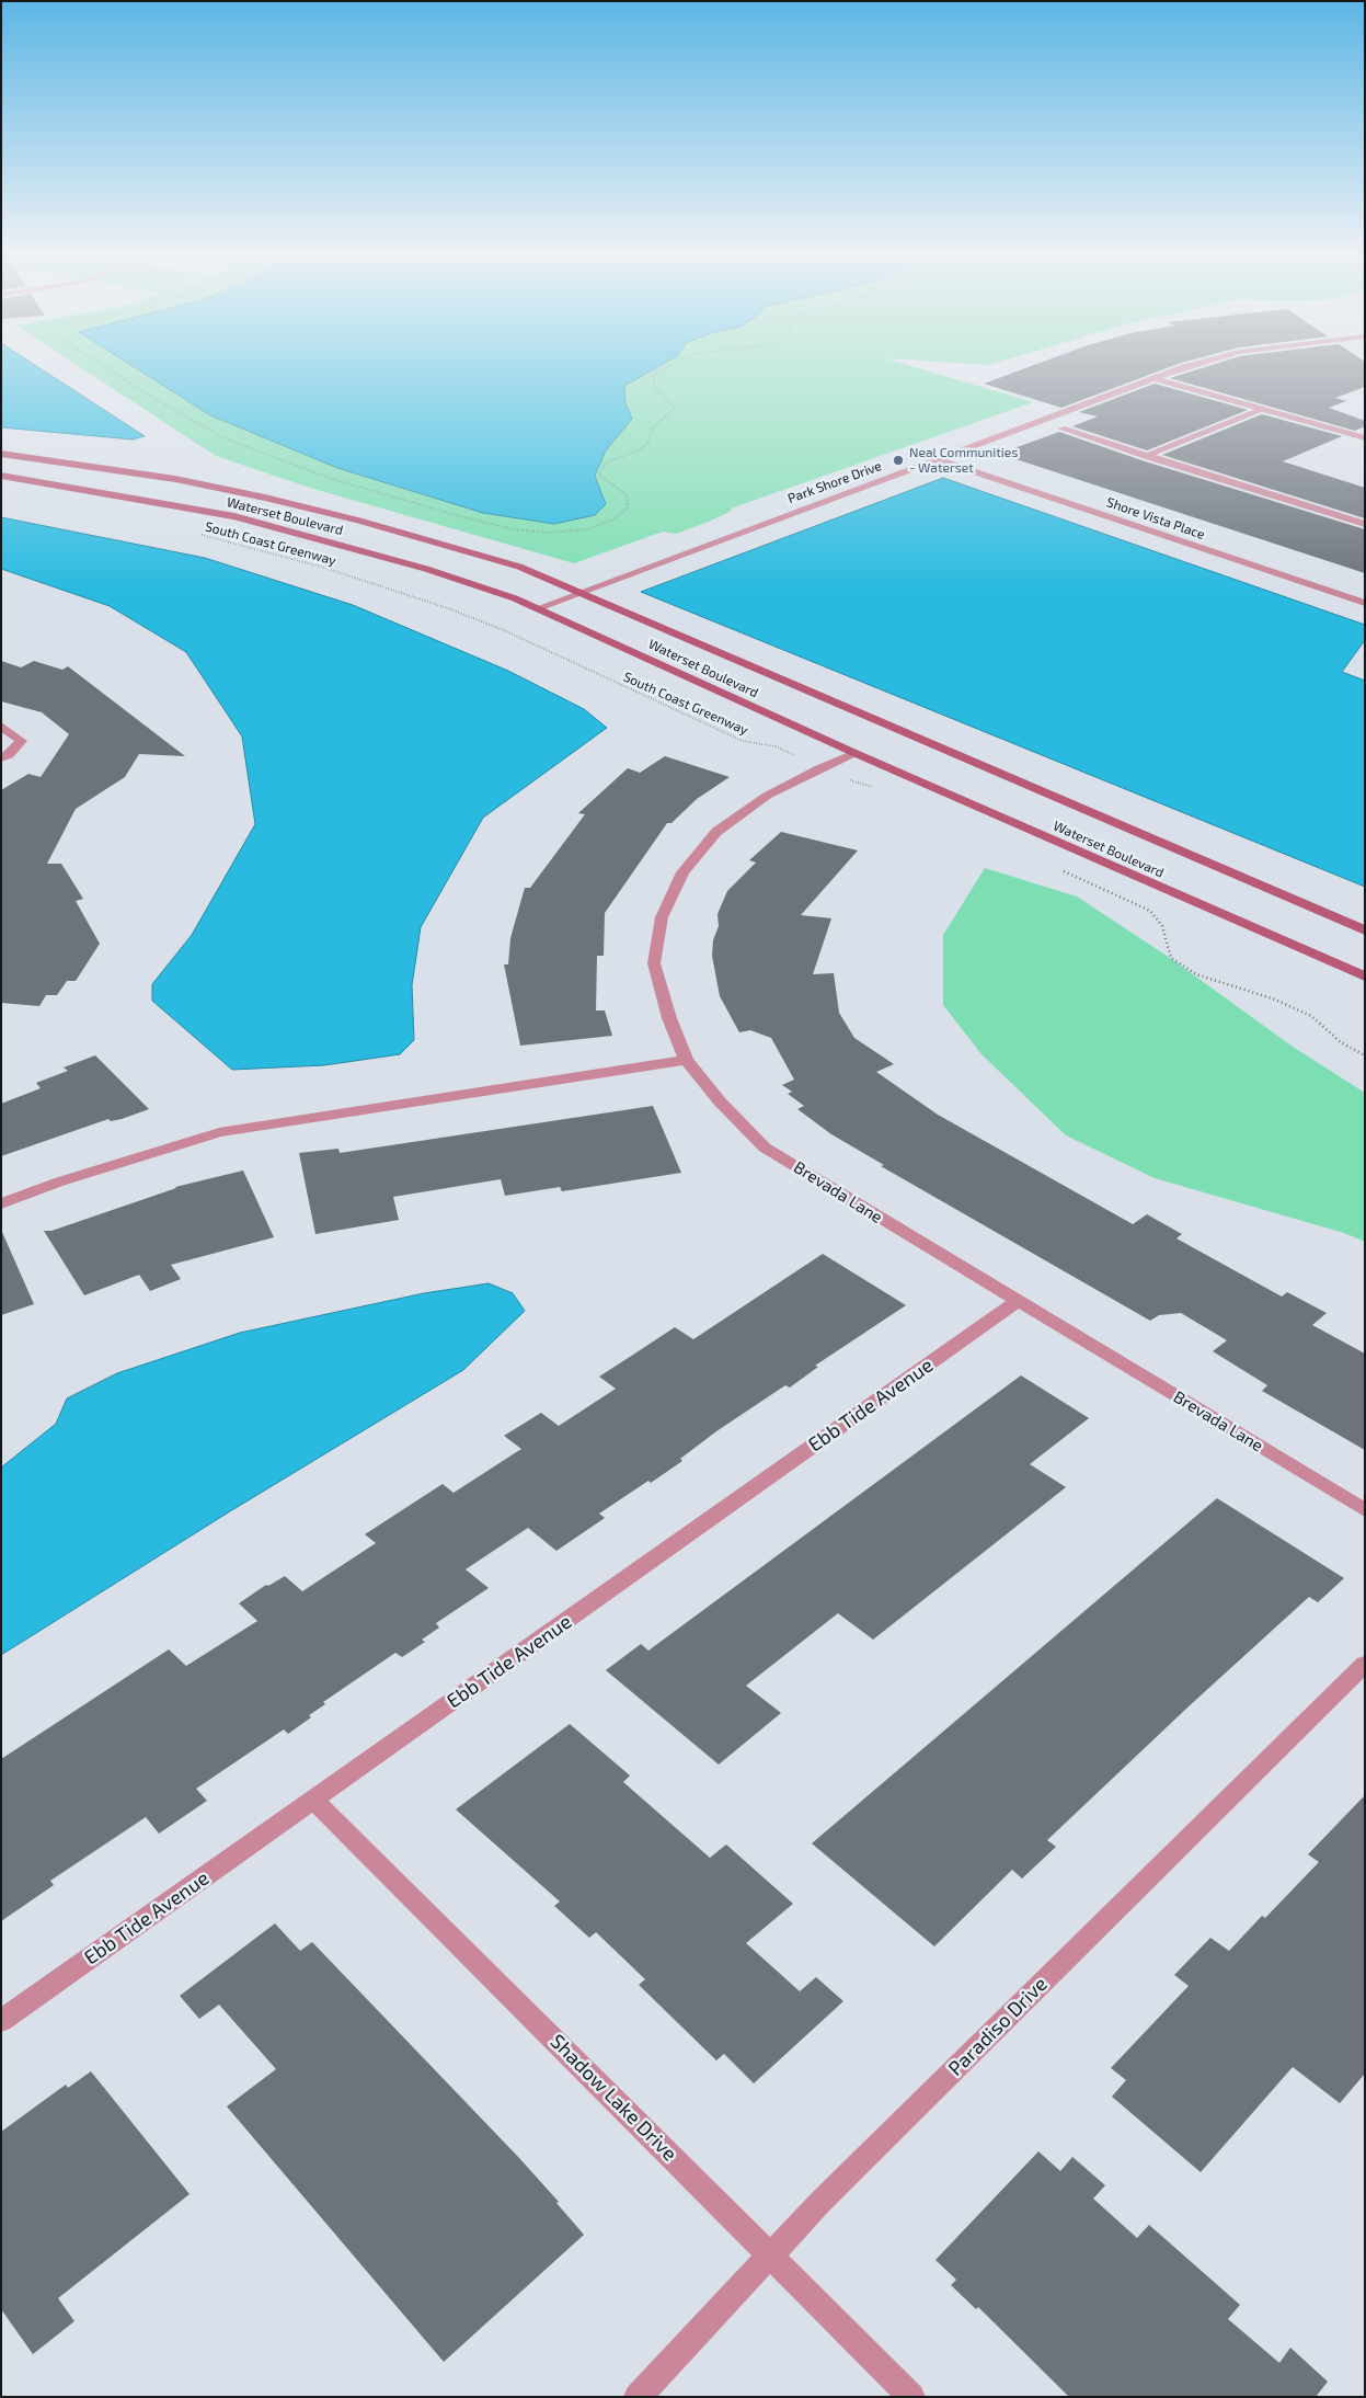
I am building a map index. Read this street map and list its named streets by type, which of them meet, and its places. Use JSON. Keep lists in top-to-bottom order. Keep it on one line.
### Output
{"streets":{"street":["Park Shore Drive","Waterset Boulevard","Shore Vista Place","Brevada Lane","Ebb Tide Avenue","Paradiso Drive","Shadow Lake Drive"],"path":["South Coast Greenway"]},"crossings":[["Park Shore Drive","Waterset Boulevard"],["Park Shore Drive","Shore Vista Place"],["Waterset Boulevard","Brevada Lane"],["South Coast Greenway","Brevada Lane"],["Brevada Lane","Ebb Tide Avenue"],["Ebb Tide Avenue","Shadow Lake Drive"],["Paradiso Drive","Shadow Lake Drive"]],"places":["Neal Communities - Waterset"]}
